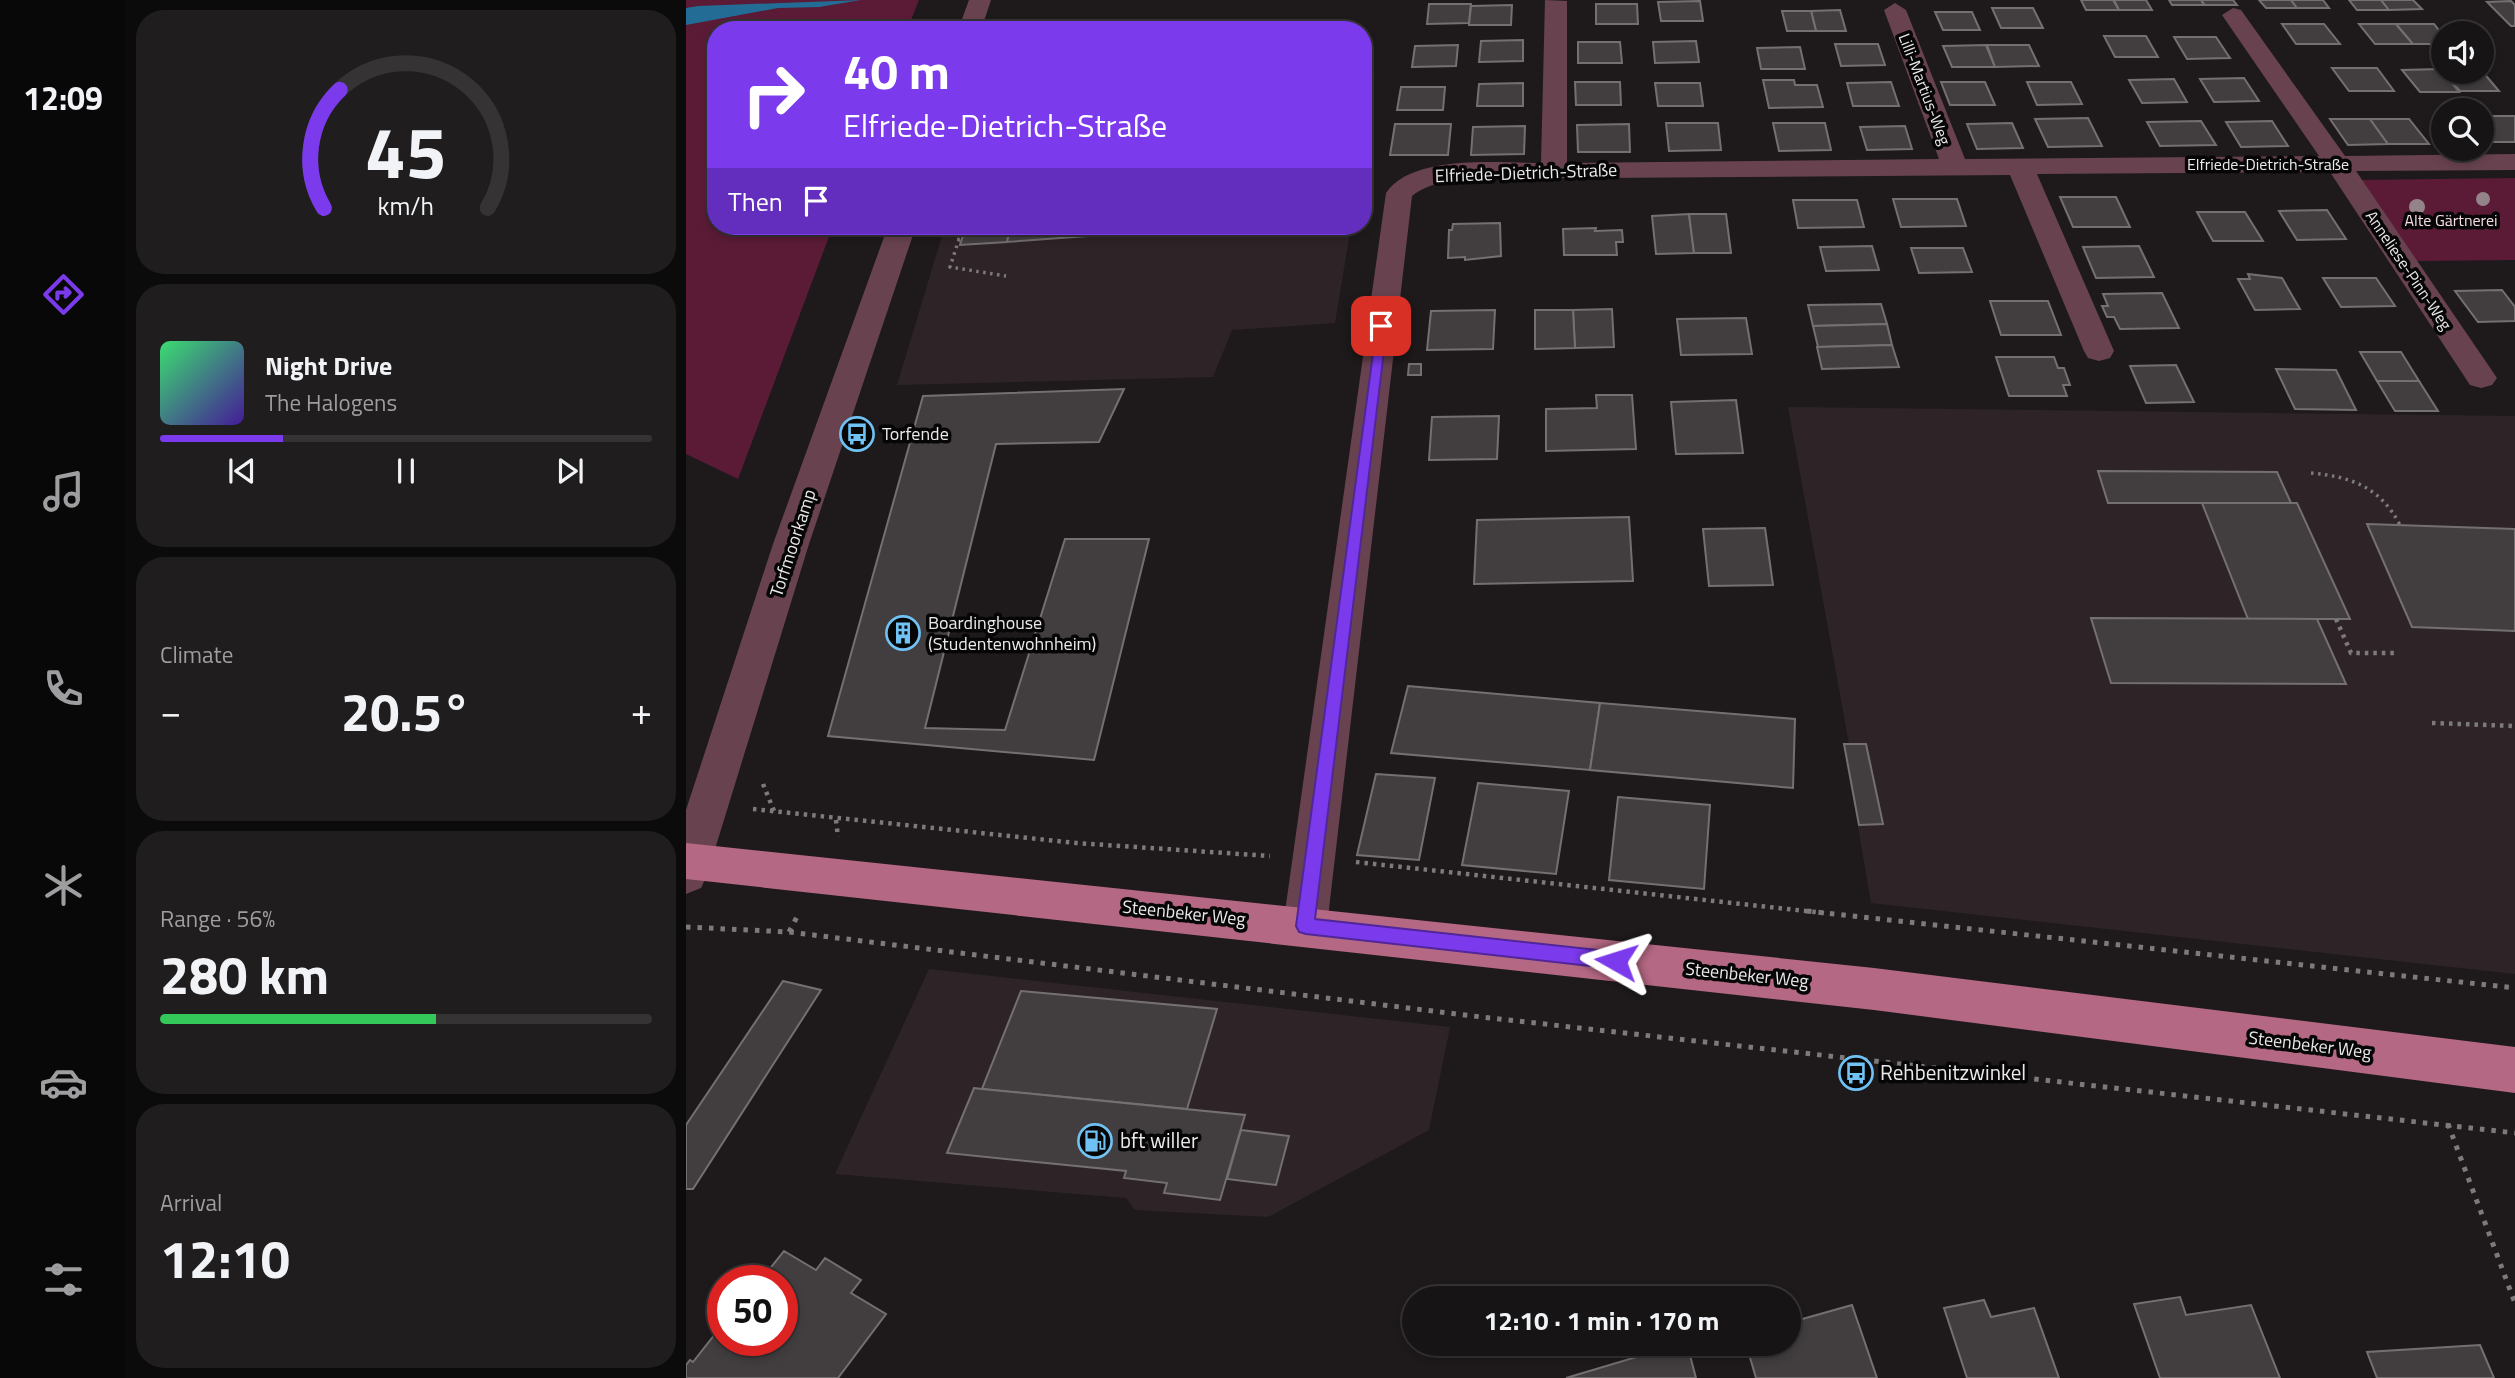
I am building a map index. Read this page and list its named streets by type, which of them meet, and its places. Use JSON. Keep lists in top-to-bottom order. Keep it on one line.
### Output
{"streets":{"main road":["Steenbeker Weg"],"street":["Lilli-Martius-Weg","Elfriede-Dietrich-Straße","Anneliese-Pinn-Weg","Torfmoorkamp"]},"crossings":[["Lilli-Martius-Weg","Elfriede-Dietrich-Straße"],["Elfriede-Dietrich-Straße","Anneliese-Pinn-Weg"],["Elfriede-Dietrich-Straße","Steenbeker Weg"],["Torfmoorkamp","Steenbeker Weg"]],"parks":["Alte Gärtnerei"],"places":{"bus stop":["Torfende","Rehbenitzwinkel"],"building":["Boardinghouse (Studentenwohnheim)"],"fuel station":["bft willer"]},"page":{"tabs":"12:09","turn":["40 m","Elfriede-Dietrich-Straße"],"then":"Then","song":["Night Drive","The Halogens"],"tile":["Climate",["Range · 56%","280 km"],["Arrival","12:10"]],"heat":["−","20.5°","+"],"limit":"50","trip":"12:10 · 1 min · 170 m","gauge":["45","km/h"]}}
